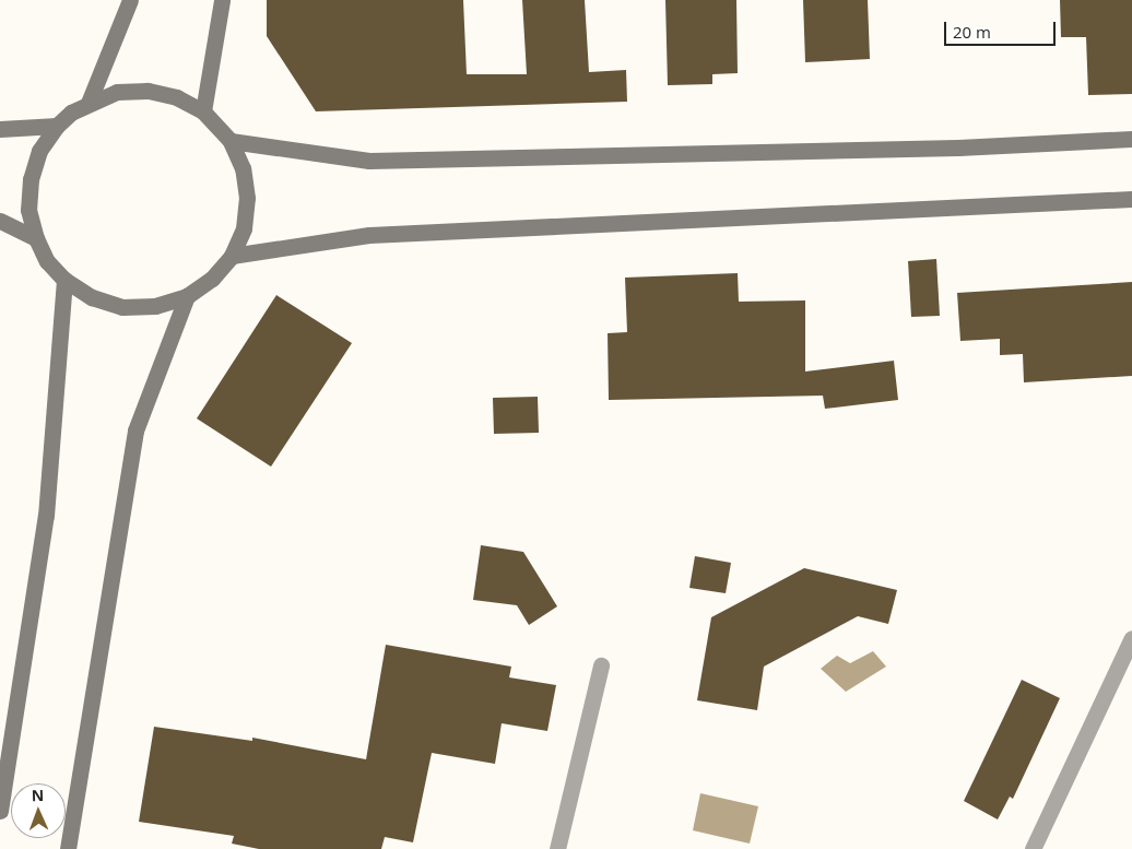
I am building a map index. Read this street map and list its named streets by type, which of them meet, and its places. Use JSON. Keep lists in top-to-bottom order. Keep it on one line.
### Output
{"scale_bar":"20 m","north":"top"}
